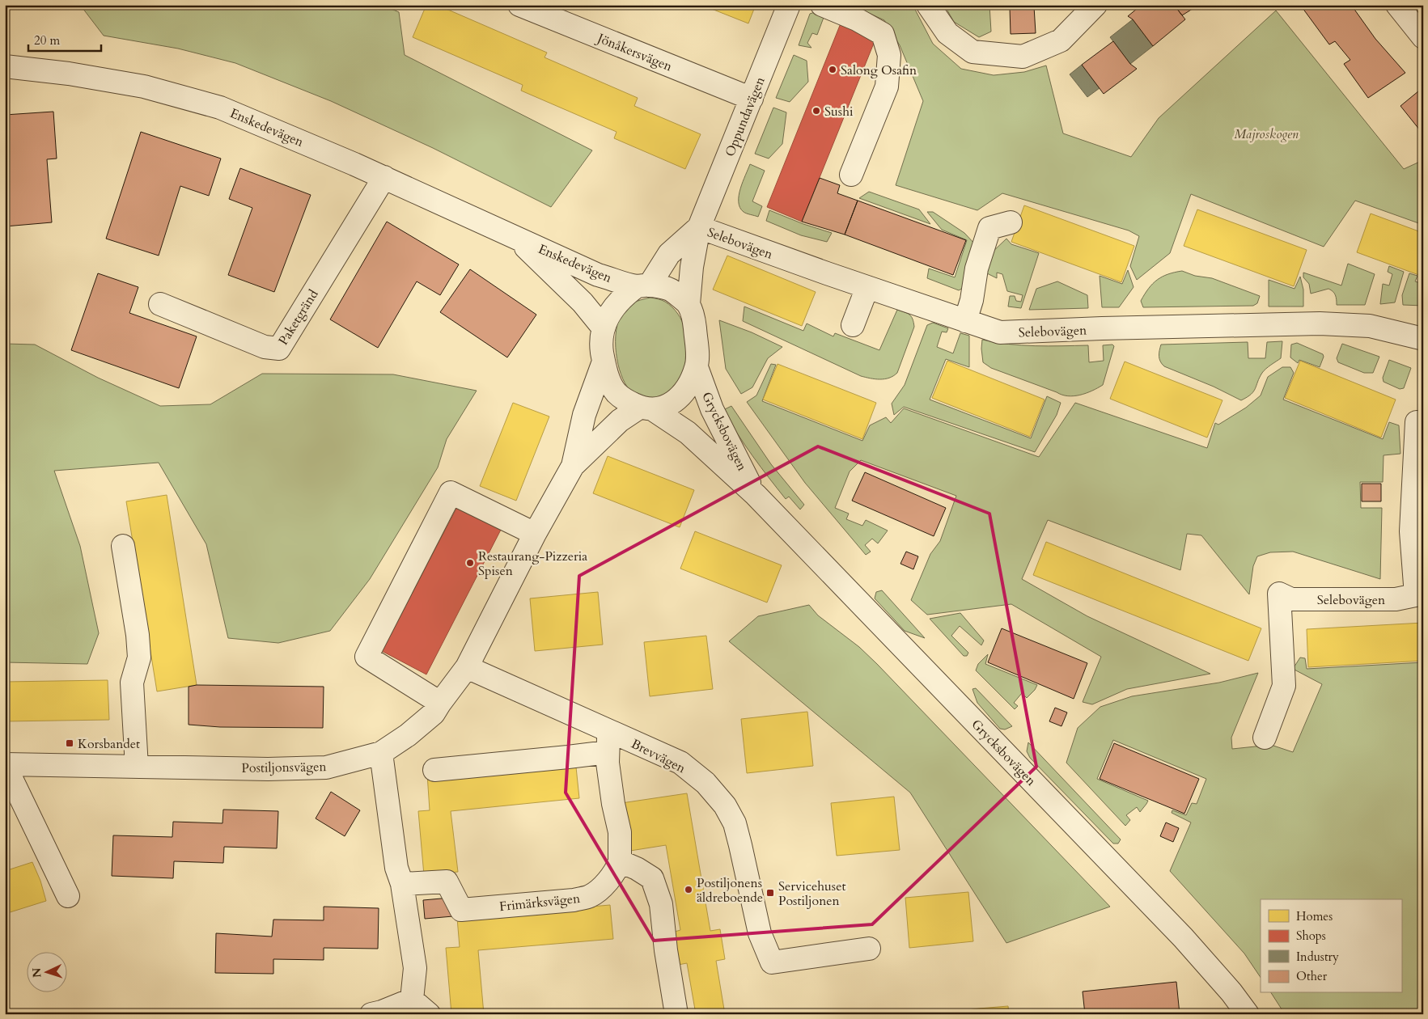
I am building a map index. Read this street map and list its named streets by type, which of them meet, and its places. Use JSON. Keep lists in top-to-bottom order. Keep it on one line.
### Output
{"streets":{"street":["Jönåkersvägen","Oppundavägen","Enskedevägen","Selebovägen","Paketgränd","Grycksbovägen","Brevvägen","Postiljonsvägen","Frimärksvägen"]},"crossings":[["Jönåkersvägen","Oppundavägen"],["Oppundavägen","Enskedevägen"],["Oppundavägen","Selebovägen"],["Oppundavägen","Grycksbovägen"],["Oppundavägen","Postiljonsvägen"],["Enskedevägen","Paketgränd"],["Enskedevägen","Grycksbovägen"],["Enskedevägen","Postiljonsvägen"],["Grycksbovägen","Postiljonsvägen"],["Brevvägen","Postiljonsvägen"]],"parks":["Majroskogen"],"places":{"other":["Salong Osafin","Sushi","Restaurang-Pizzeria Spisen","Postiljonens äldreboende"],"transit":["Korsbandet","Servicehuset Postiljonen"]},"legend":["Homes","Shops","Industry","Other"],"scale_bar":"20 m","north":"left"}
